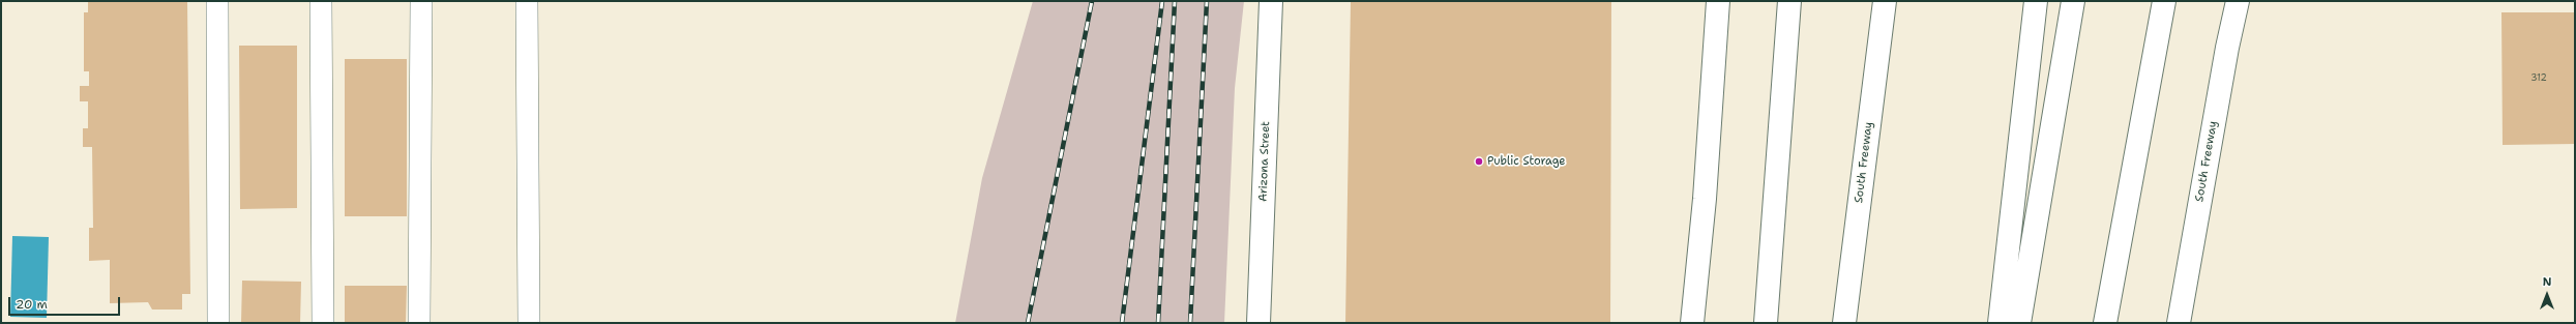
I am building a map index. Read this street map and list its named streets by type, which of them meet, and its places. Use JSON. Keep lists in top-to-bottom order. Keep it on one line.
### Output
{"streets":{"main road":["Arizona Street","South Freeway"]},"places":["Public Storage"],"house_numbers":["312"],"scale_bar":"20 m","north":"top"}
